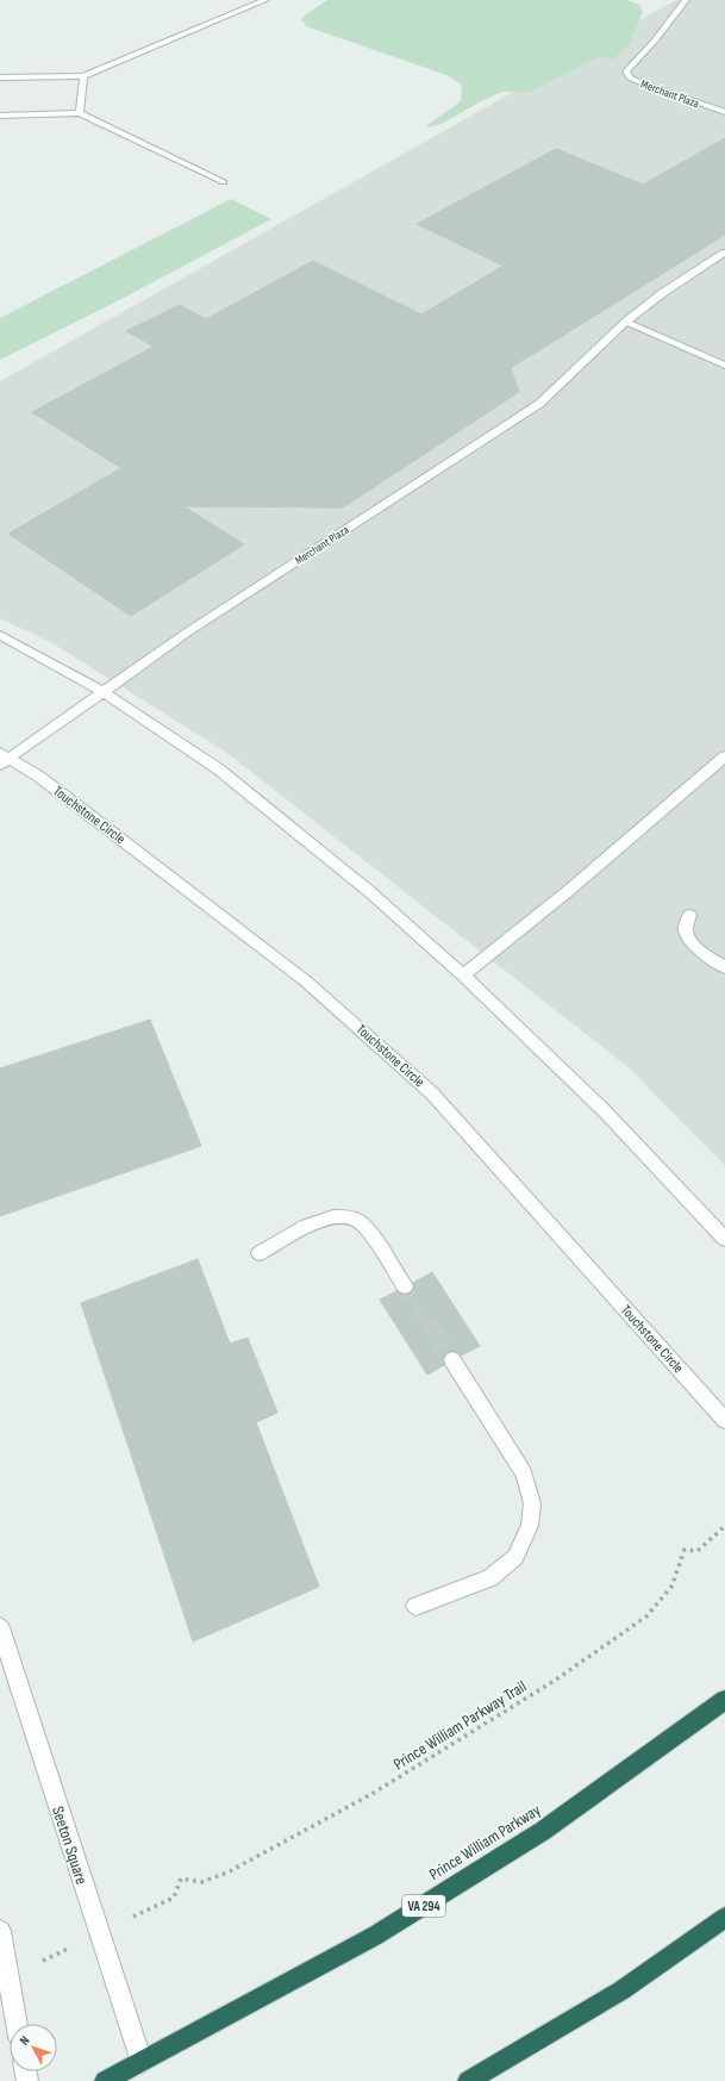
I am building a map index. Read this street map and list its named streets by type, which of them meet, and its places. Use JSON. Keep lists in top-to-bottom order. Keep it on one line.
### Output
{"streets":{"highway":["Prince William Parkway","VA 294"],"street":["Merchant Plaza","Touchstone Circle","Seeton Square"],"path":["Prince William Parkway Trail"]},"crossings":[["Merchant Plaza","Touchstone Circle"],["Prince William Parkway","Seeton Square"]],"north":"top left"}
